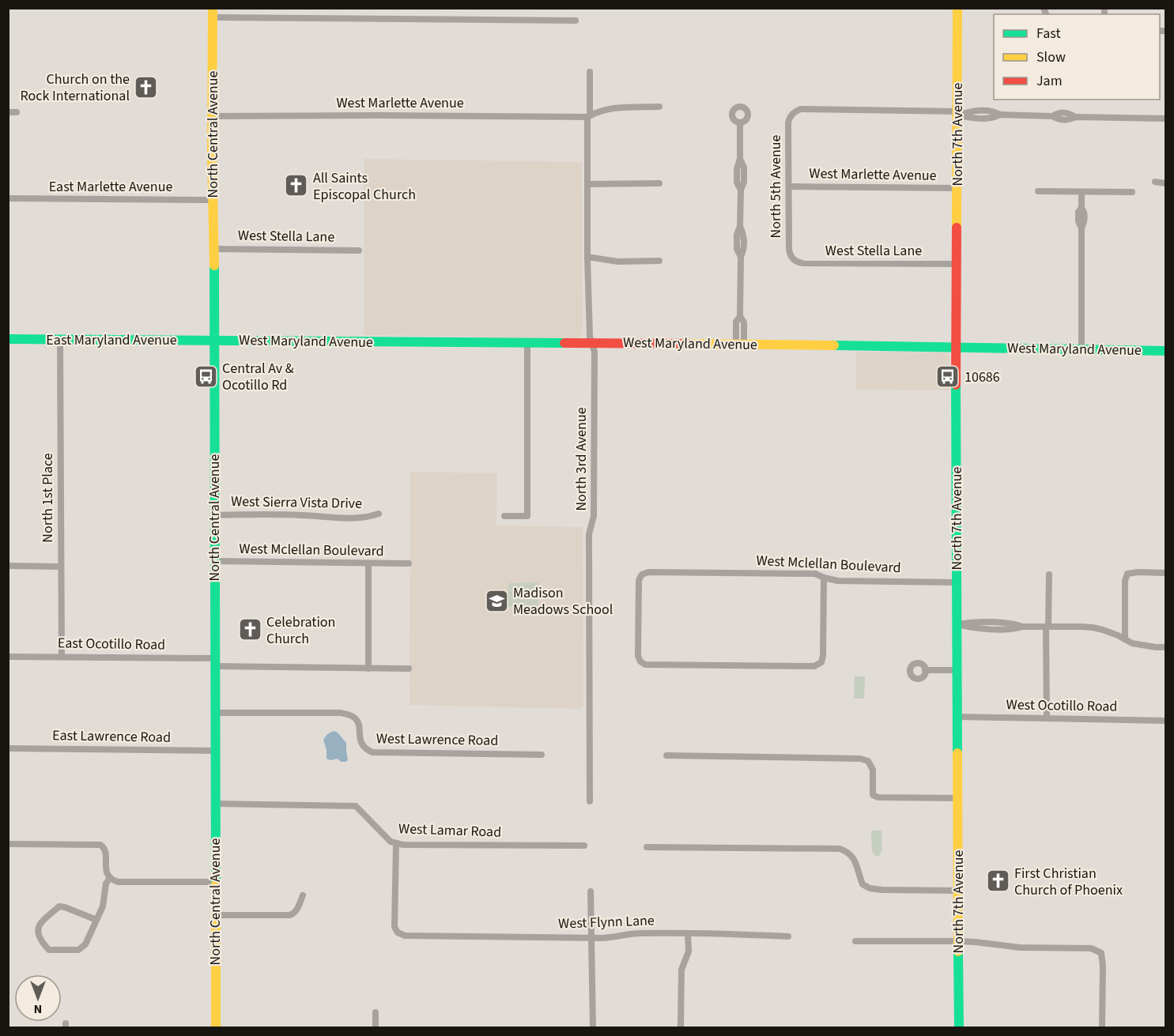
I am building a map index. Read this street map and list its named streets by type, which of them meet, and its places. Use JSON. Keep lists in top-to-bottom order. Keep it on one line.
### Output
{"streets":{"main road":["North Central Avenue","North 7th Avenue","East Maryland Avenue","West Maryland Avenue"],"street":["West Marlette Avenue","East Marlette Avenue","North 5th Avenue","West Stella Lane","North 3rd Avenue","North 1st Place","West Sierra Vista Drive","West Mclellan Boulevard","East Ocotillo Road","West Ocotillo Road","East Lawrence Road","West Lawrence Road","West Lamar Road","West Flynn Lane"]},"crossings":[["West Marlette Avenue","North Central Avenue"],["West Marlette Avenue","North 7th Avenue"],["West Marlette Avenue","North 5th Avenue"],["West Marlette Avenue","North 3rd Avenue"],["North Central Avenue","East Marlette Avenue"],["North Central Avenue","West Stella Lane"],["North Central Avenue","East Maryland Avenue"],["North Central Avenue","West Maryland Avenue"],["North Central Avenue","West Sierra Vista Drive"],["North Central Avenue","West Mclellan Boulevard"],["North Central Avenue","East Ocotillo Road"],["North Central Avenue","East Lawrence Road"],["North Central Avenue","West Lawrence Road"],["North Central Avenue","West Lamar Road"],["North 7th Avenue","North 5th Avenue"],["North 7th Avenue","West Stella Lane"],["North 7th Avenue","West Maryland Avenue"],["North 7th Avenue","West Mclellan Boulevard"],["North 7th Avenue","West Ocotillo Road"],["North 5th Avenue","West Stella Lane"],["East Maryland Avenue","West Maryland Avenue"],["East Maryland Avenue","North 1st Place"],["West Maryland Avenue","North 3rd Avenue"],["North 1st Place","East Ocotillo Road"],["West Lamar Road","West Flynn Lane"]],"places":{"church":["Church on the Rock International","All Saints Episcopal Church","Celebration Church","First Christian Church of Phoenix"],"bus stop":["Central Av & Ocotillo Rd","10686"],"school or university":["Madison Meadows School"]},"legend":["Fast","Slow","Jam"],"north":"bottom"}
